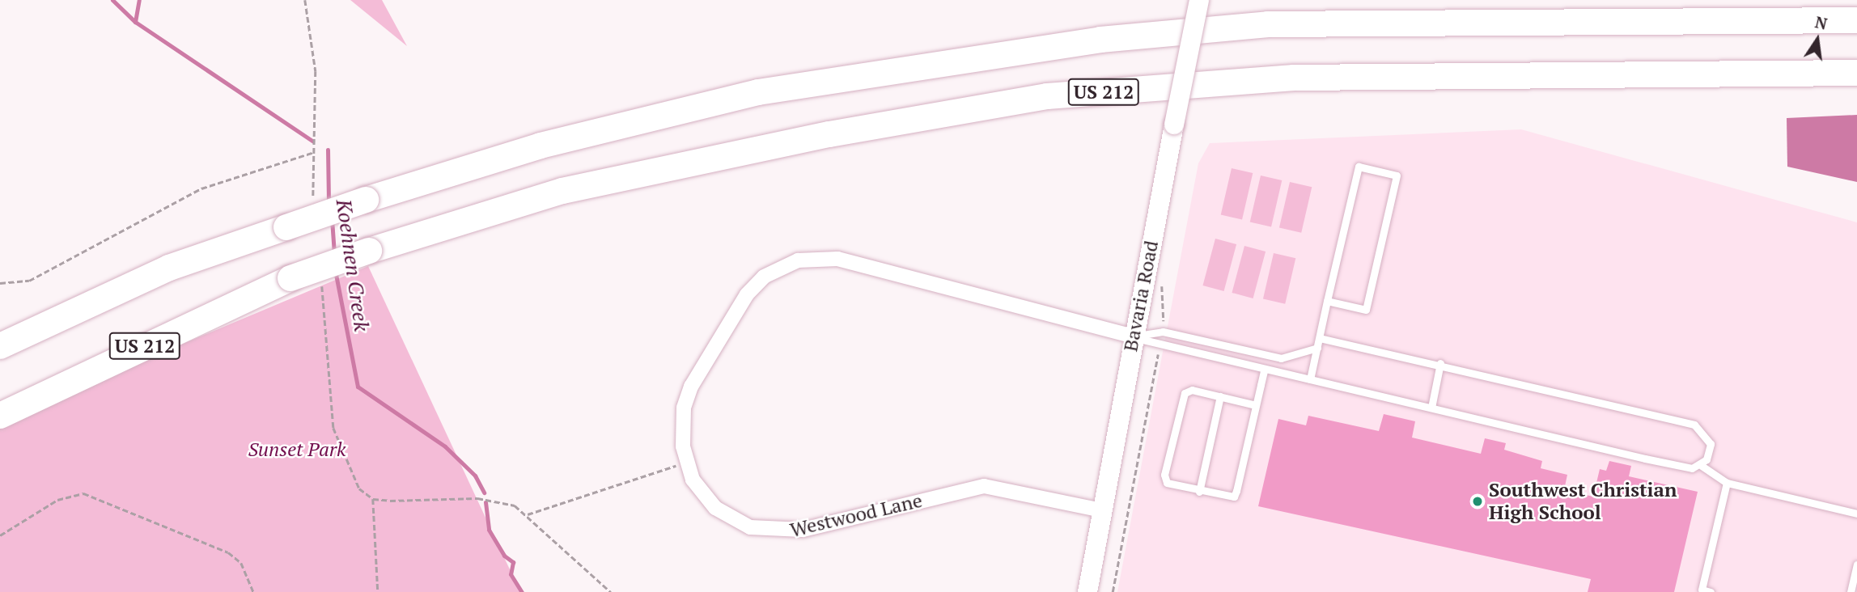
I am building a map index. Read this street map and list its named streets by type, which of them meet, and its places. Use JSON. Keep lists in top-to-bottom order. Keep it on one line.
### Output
{"streets":{"highway":["US 212"],"street":["Bavaria Road","Westwood Lane"]},"crossings":[["Bavaria Road","Westwood Lane"]],"water":["Koehnen Creek"],"parks":["Sunset Park"],"places":["Southwest Christian High School"],"north":"top"}
